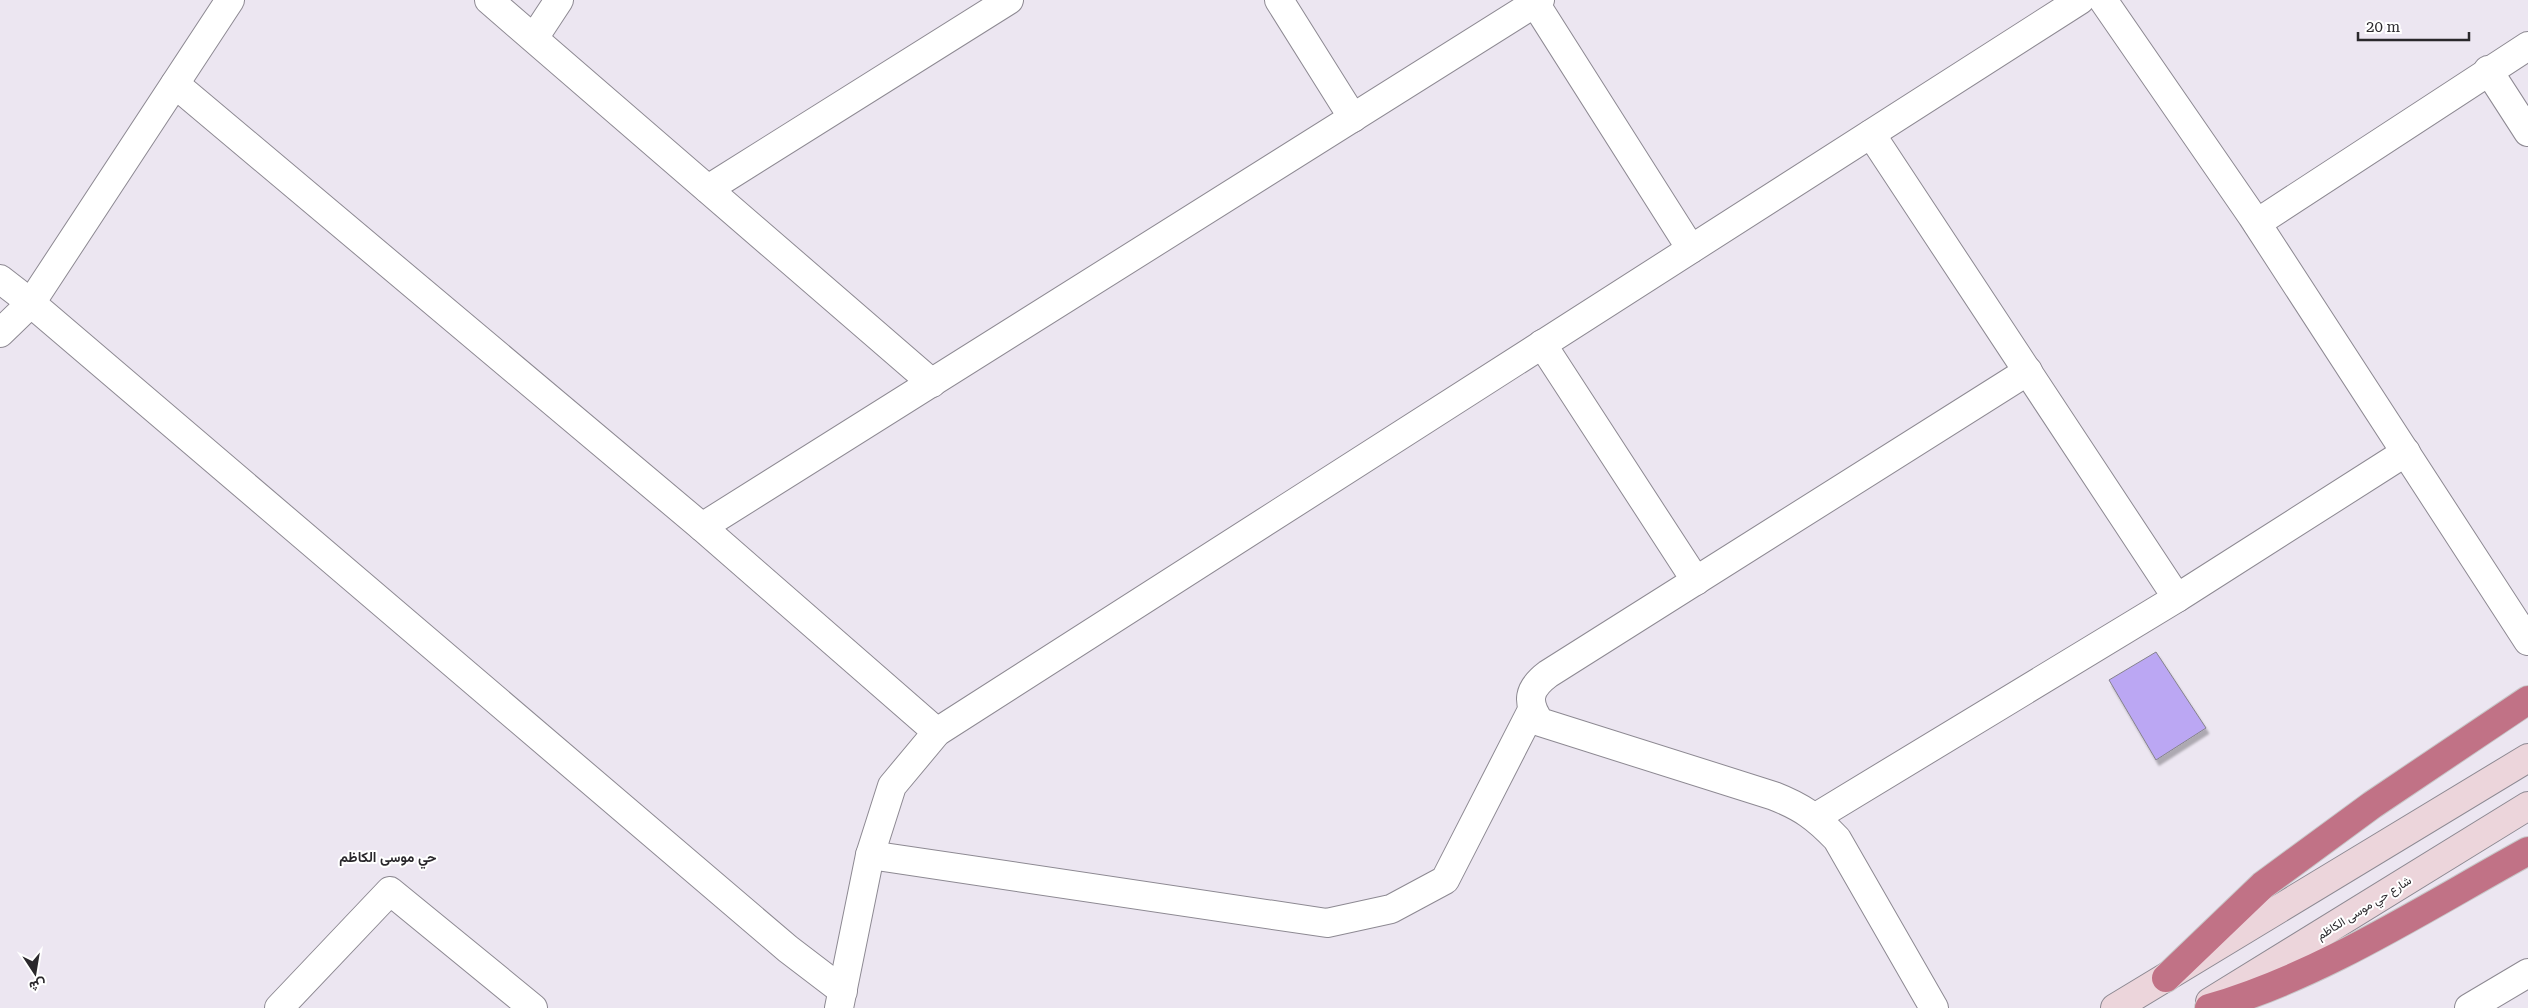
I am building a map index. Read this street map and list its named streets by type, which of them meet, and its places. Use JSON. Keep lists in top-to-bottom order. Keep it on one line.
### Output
{"streets":{"main road":["شارع حي موسى الكاظم"]},"districts":["حي موسى الكاظم"],"scale_bar":"20 m","north":"bottom"}
